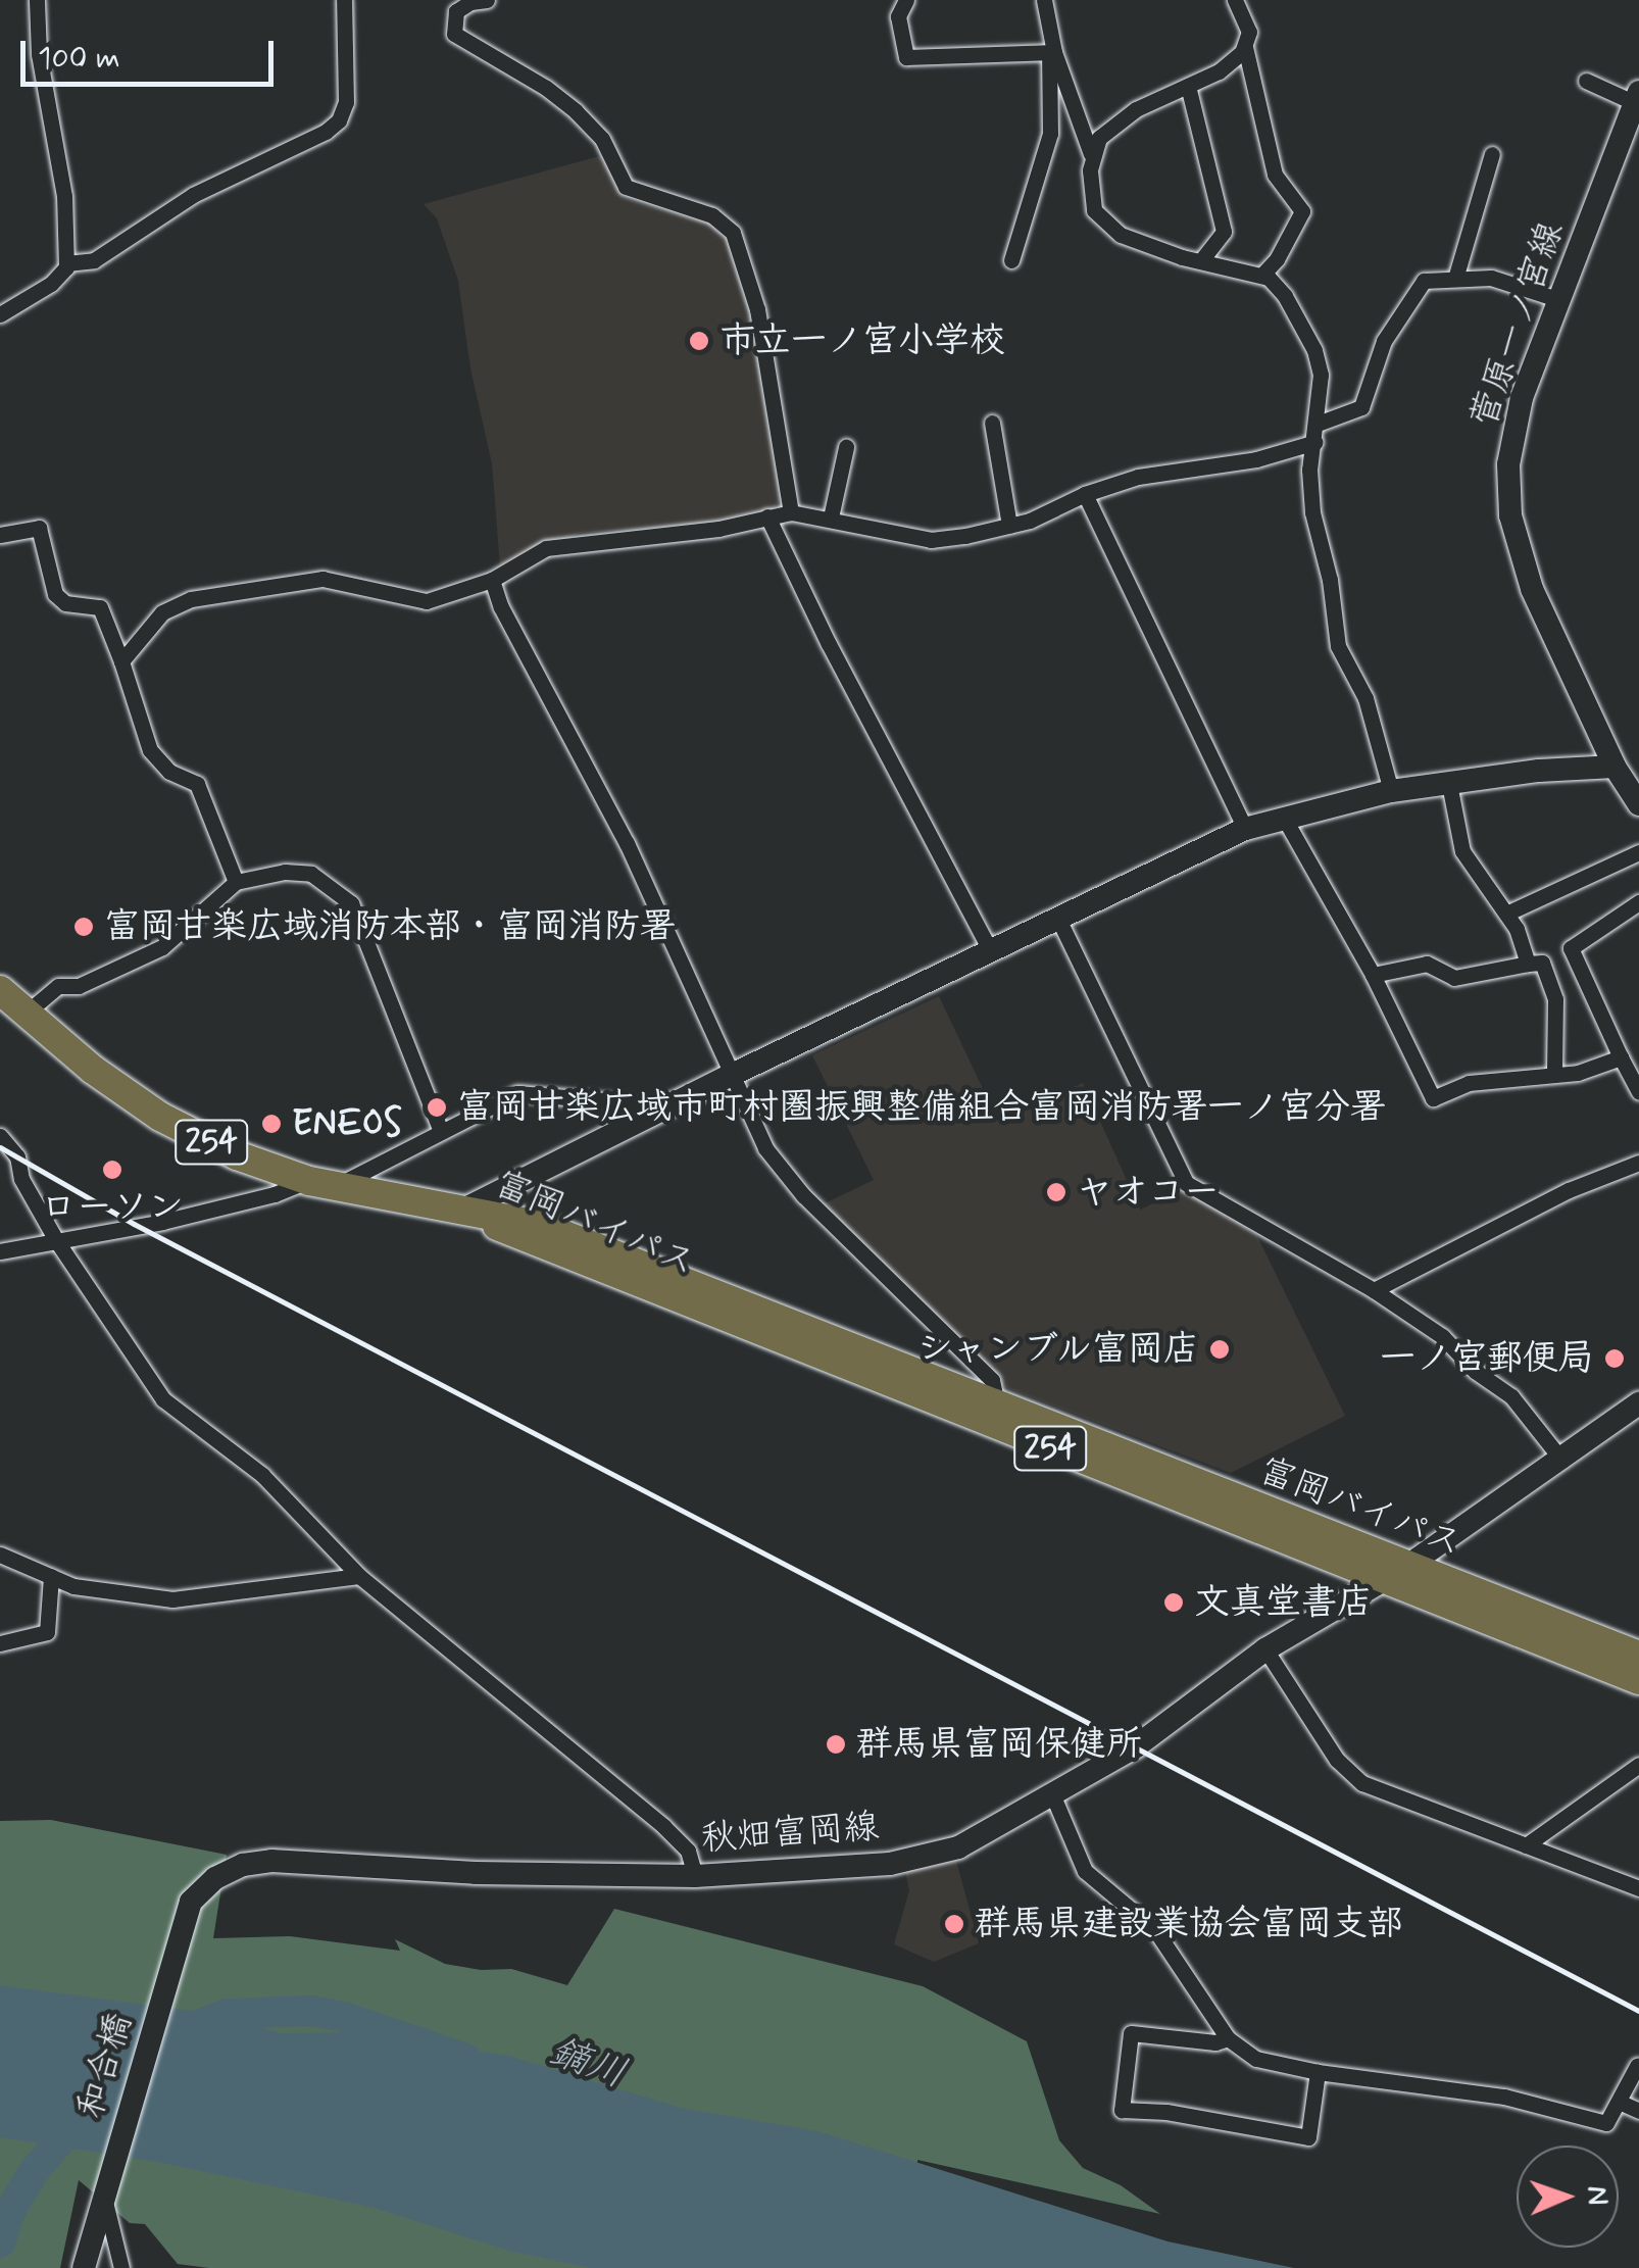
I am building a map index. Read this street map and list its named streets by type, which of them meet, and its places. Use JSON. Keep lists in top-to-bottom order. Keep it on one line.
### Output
{"streets":{"highway":["254","富岡バイパス"],"main road":["菅原一ノ宮線","秋畑富岡線","和合橋"]},"crossings":[["254","富岡バイパス"],["富岡バイパス","秋畑富岡線"],["秋畑富岡線","和合橋"]],"water":["鏑川"],"places":["市立一ノ宮小学校","富岡甘楽広域消防本部・富岡消防署","富岡甘楽広域市町村圏振興整備組合富岡消防署一ノ宮分署","ENEOS","ローソン","ヤオコー","シャンブル富岡店","一ノ宮郵便局","文真堂書店","群馬県富岡保健所","群馬県建設業協会富岡支部"],"scale_bar":"100 m","north":"right"}
